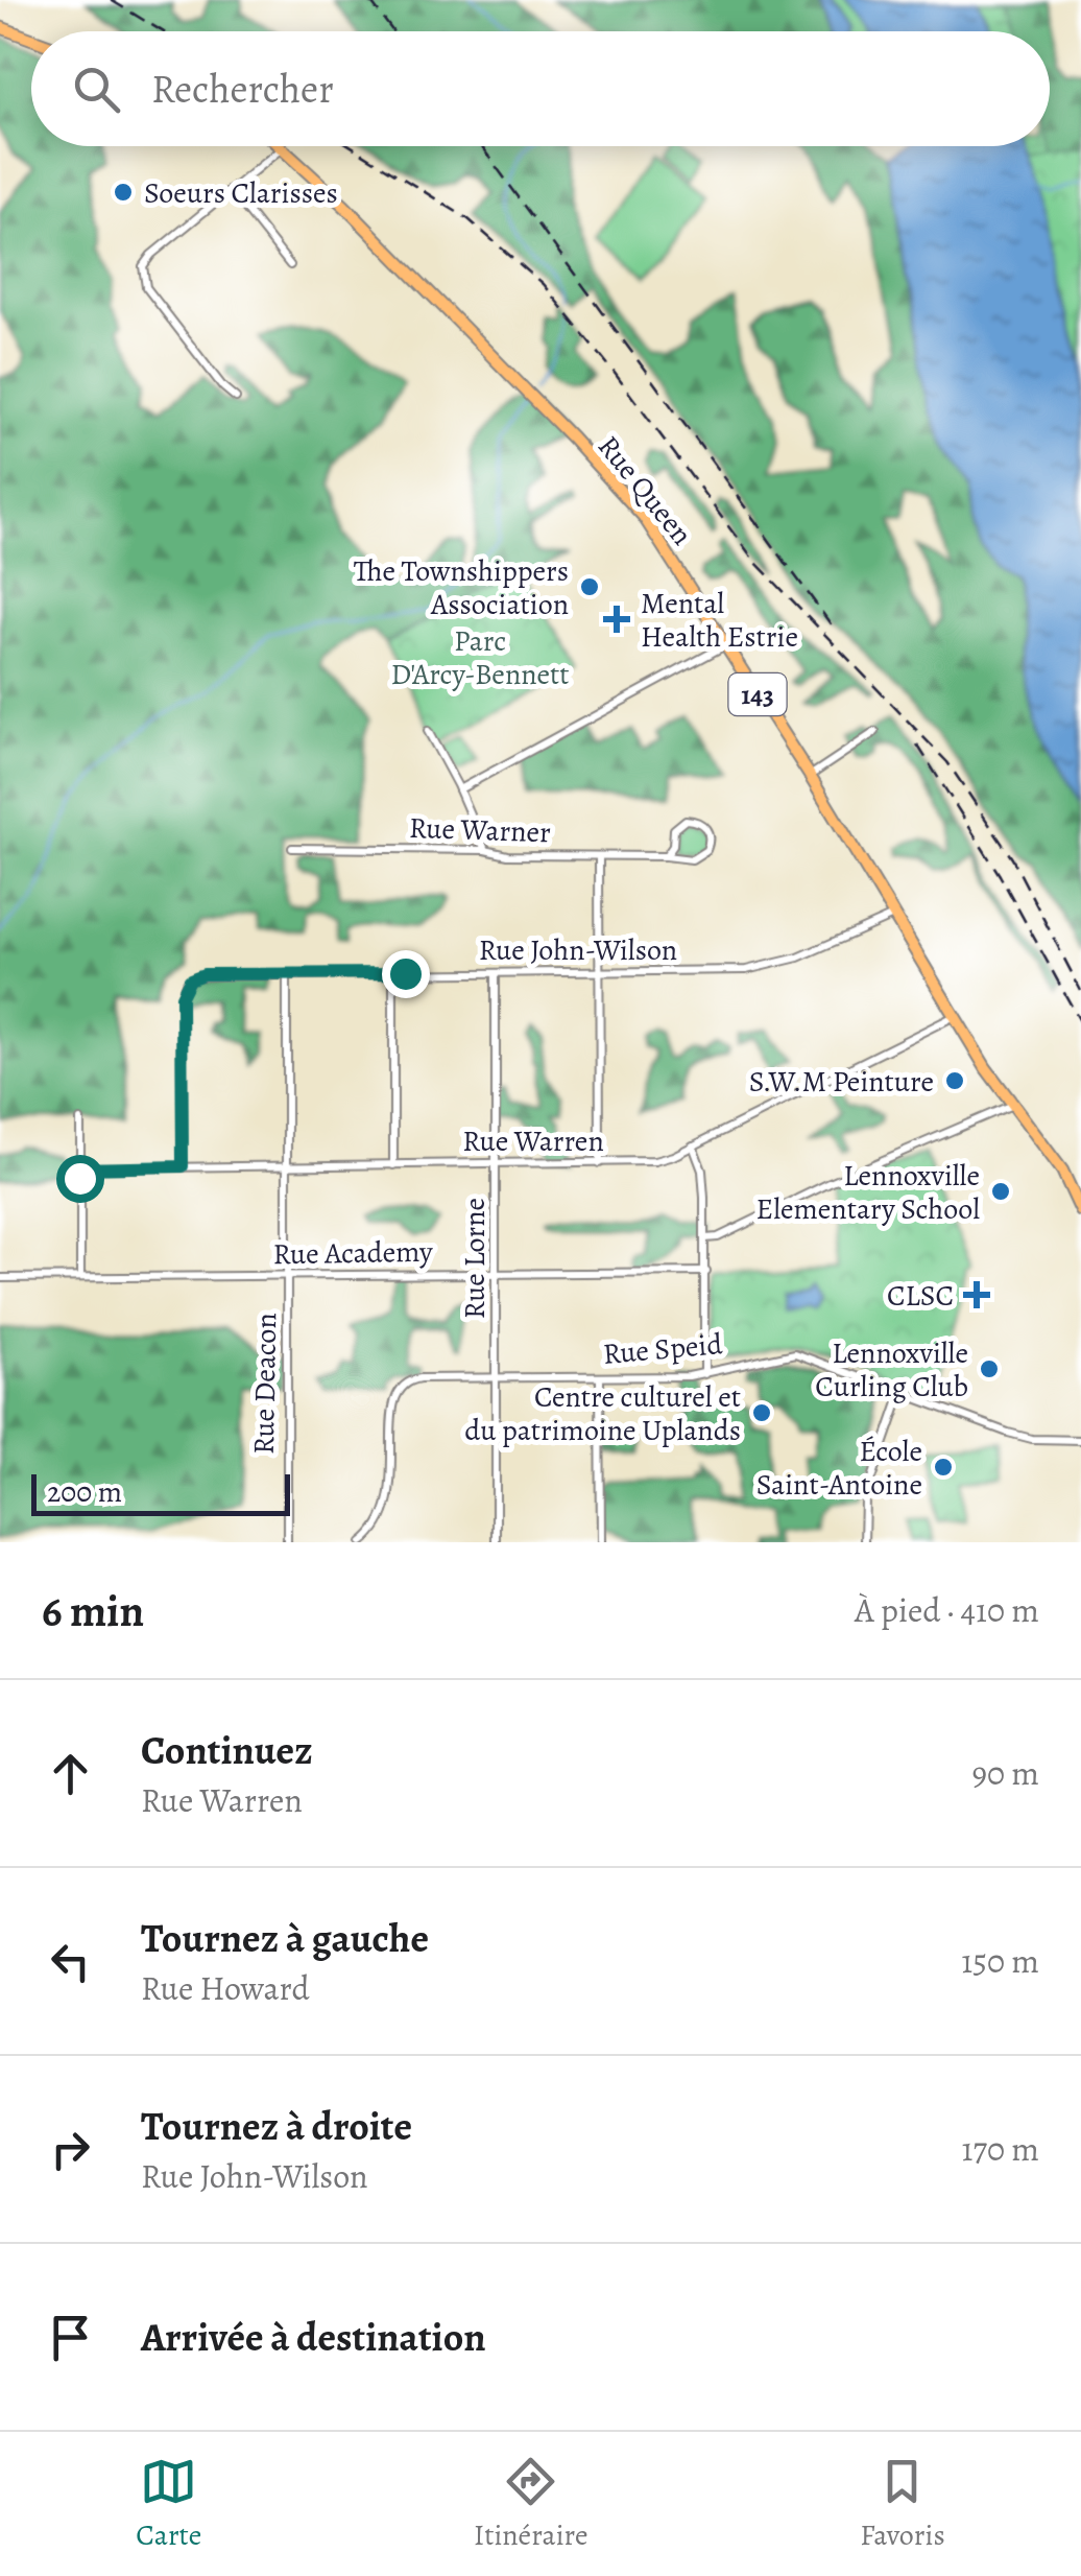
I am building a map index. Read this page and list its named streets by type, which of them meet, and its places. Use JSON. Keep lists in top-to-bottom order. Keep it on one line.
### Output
{"streets":{"main road":["Rue Queen","143"],"street":["Rue Warner","Rue John-Wilson","Rue Warren","Rue Academy","Rue Lorne","Rue Speid","Rue Deacon"]},"crossings":[["Rue Queen","Rue John-Wilson"],["Rue Queen","Rue Warren"],["Rue John-Wilson","Rue Warren"],["Rue John-Wilson","Rue Lorne"],["Rue John-Wilson","Rue Deacon"],["Rue Warren","Rue Lorne"],["Rue Warren","Rue Deacon"],["Rue Academy","Rue Lorne"],["Rue Academy","Rue Deacon"],["Rue Lorne","Rue Speid"]],"parks":["Parc D'Arcy-Bennett"],"places":{"other":["Soeurs Clarisses","The Townshippers Association","S.W.M Peinture","Lennoxville Elementary School","Lennoxville Curling Club","Centre culturel et du patrimoine Uplands","École Saint-Antoine"],"health":["Mental Health Estrie","CLSC"]},"scale_bar":"200 m","page":{"search":"Rechercher","scale":"200 m","heading":["6 min","À pied · 410 m"],"list":[["Continuez","Rue Warren","90 m"],["Tournez à gauche","Rue Howard","150 m"],["Tournez à droite","Rue John-Wilson","170 m"],"Arrivée à destination"],"nav":["Carte","Itinéraire","Favoris"]}}
